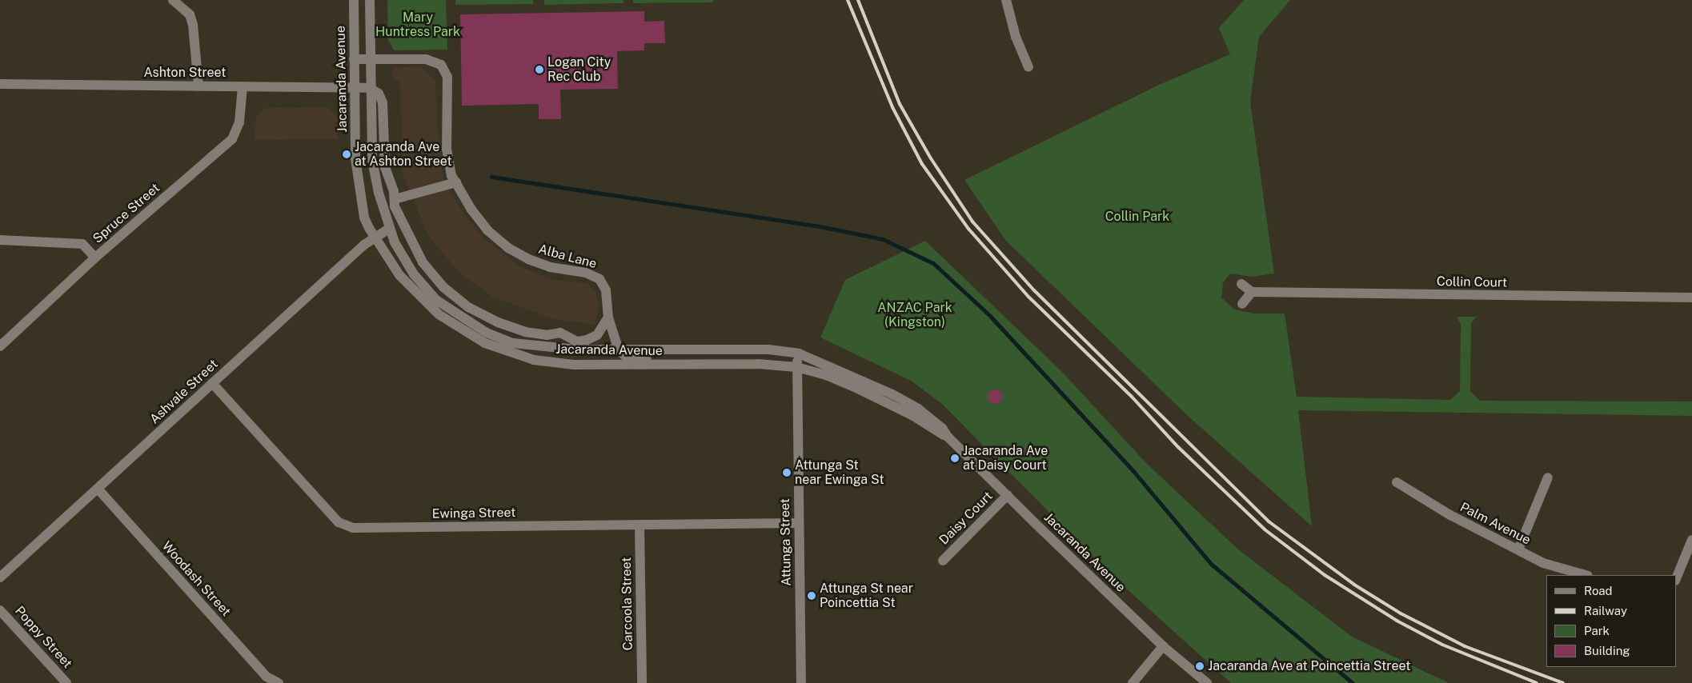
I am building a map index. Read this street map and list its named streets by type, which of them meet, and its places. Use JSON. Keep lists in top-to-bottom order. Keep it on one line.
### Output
{"streets":{"street":["Ashton Street","Jacaranda Avenue","Spruce Street","Alba Lane","Collin Court","Ashvale Street","Ewinga Street","Daisy Court","Palm Avenue","Attunga Street","Woodash Street","Carcoola Street","Poppy Street"]},"crossings":[["Ashton Street","Jacaranda Avenue"],["Ashton Street","Spruce Street"],["Jacaranda Avenue","Alba Lane"],["Jacaranda Avenue","Ashvale Street"],["Jacaranda Avenue","Daisy Court"],["Jacaranda Avenue","Attunga Street"],["Ashvale Street","Ewinga Street"],["Ashvale Street","Woodash Street"],["Ewinga Street","Attunga Street"],["Ewinga Street","Carcoola Street"]],"parks":["Mary Huntress Park","Collin Park","ANZAC Park (Kingston)"],"places":["Logan City Rec Club","Jacaranda Ave at Ashton Street","Jacaranda Ave at Daisy Court","Attunga St near Ewinga St","Attunga St near Poincettia St","Jacaranda Ave at Poincettia Street"],"legend":["Road","Railway","Park","Building"]}
